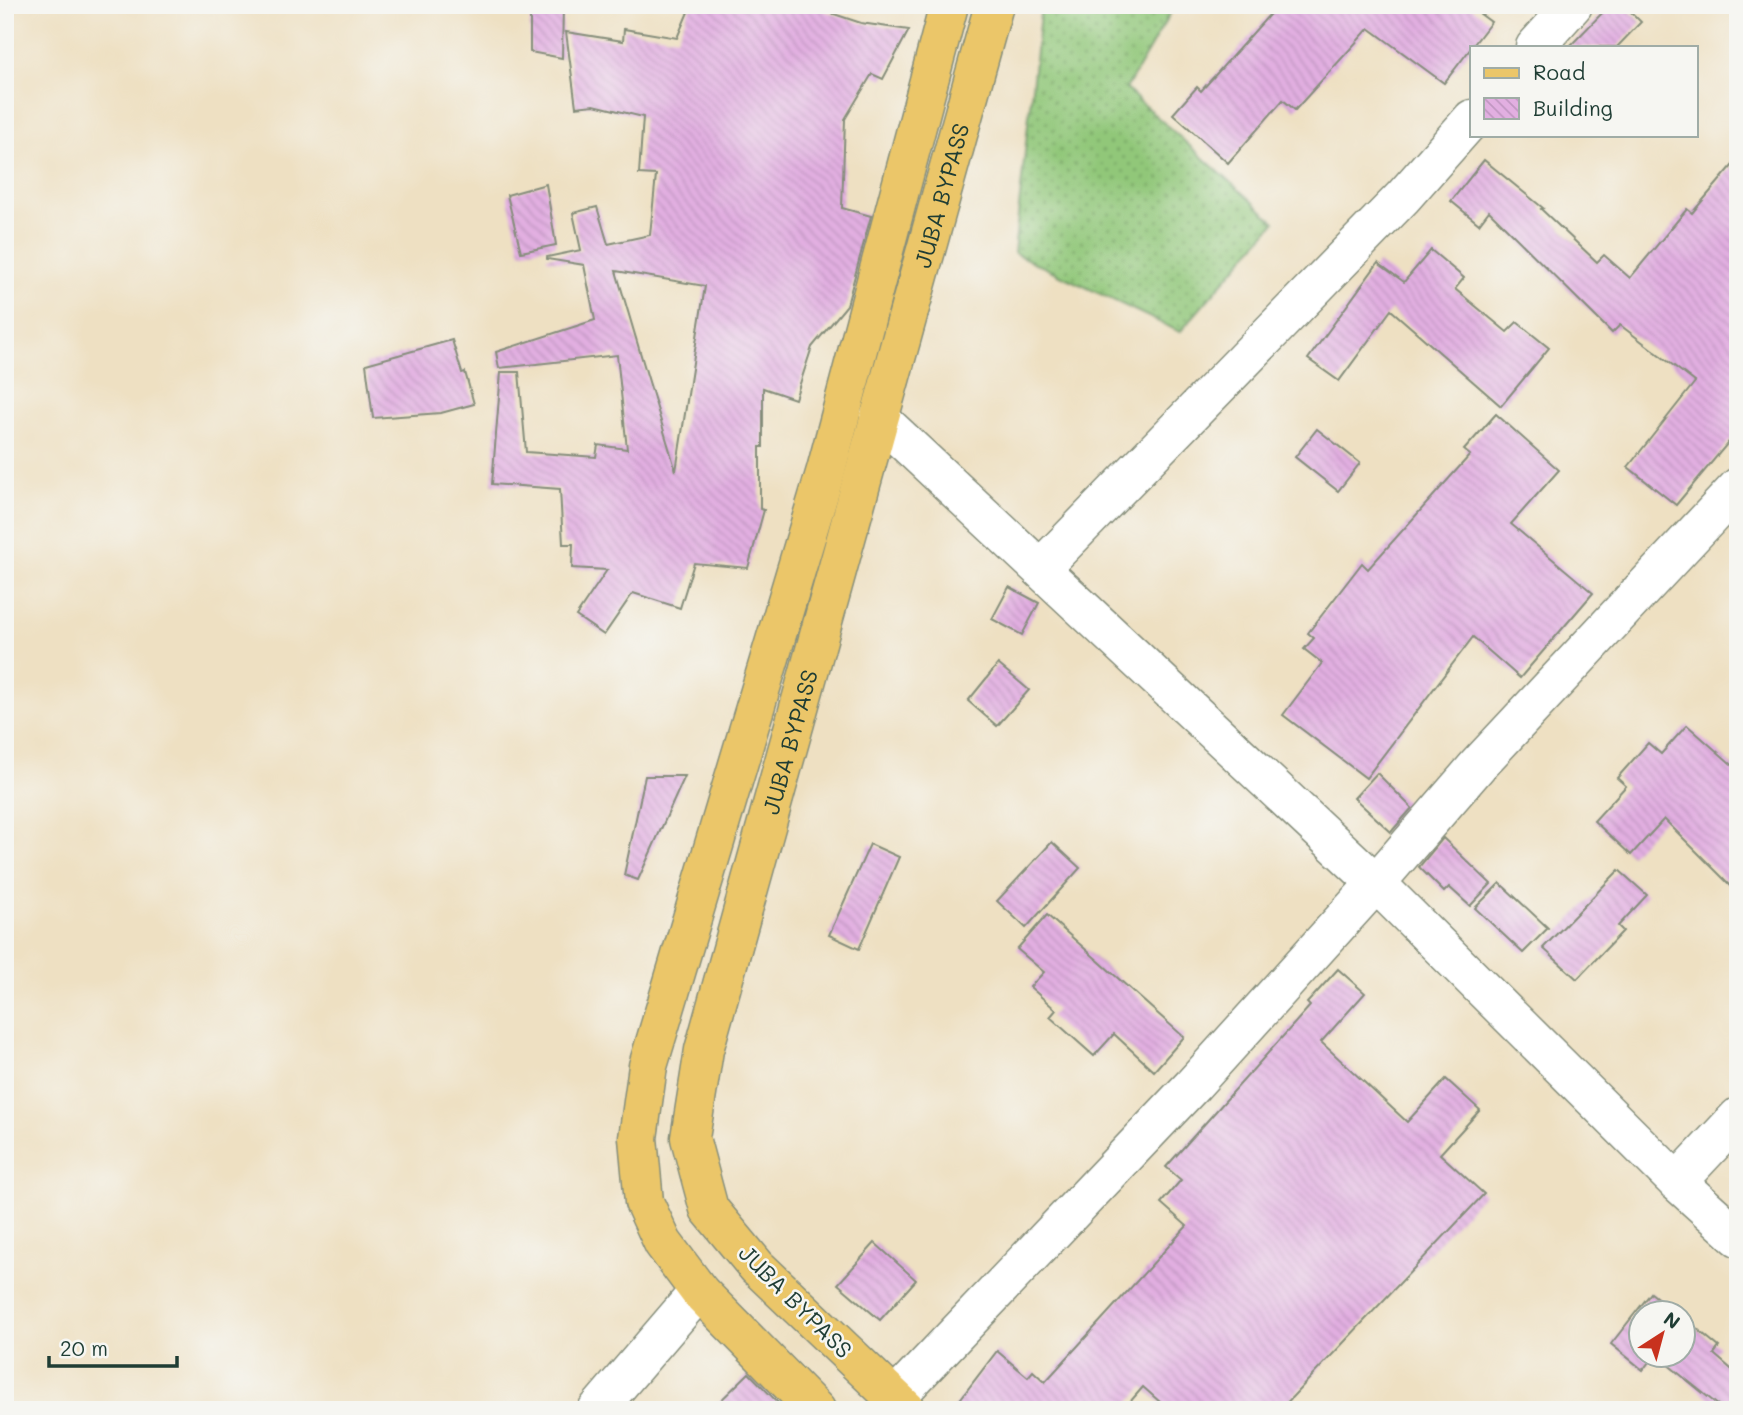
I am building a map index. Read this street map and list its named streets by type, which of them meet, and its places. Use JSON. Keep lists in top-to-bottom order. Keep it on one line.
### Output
{"streets":{"main road":["JUBA BYPASS"]},"legend":["Road","Building"],"scale_bar":"20 m","north":"top right"}
